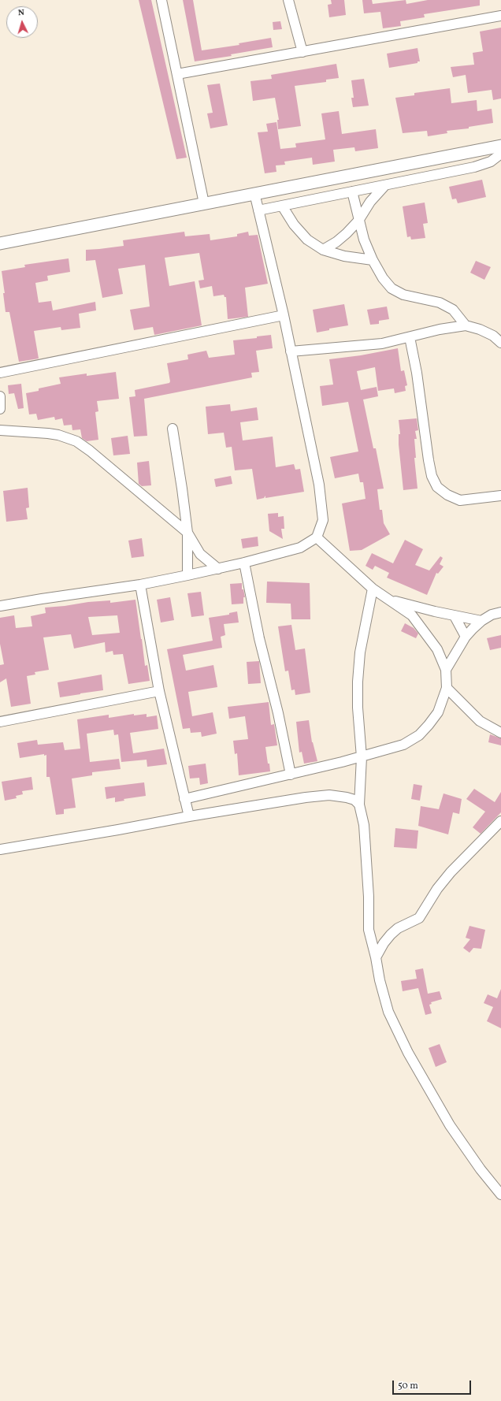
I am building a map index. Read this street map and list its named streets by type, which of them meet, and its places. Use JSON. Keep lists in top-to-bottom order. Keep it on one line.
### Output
{"scale_bar":"50 m","north":"top"}
